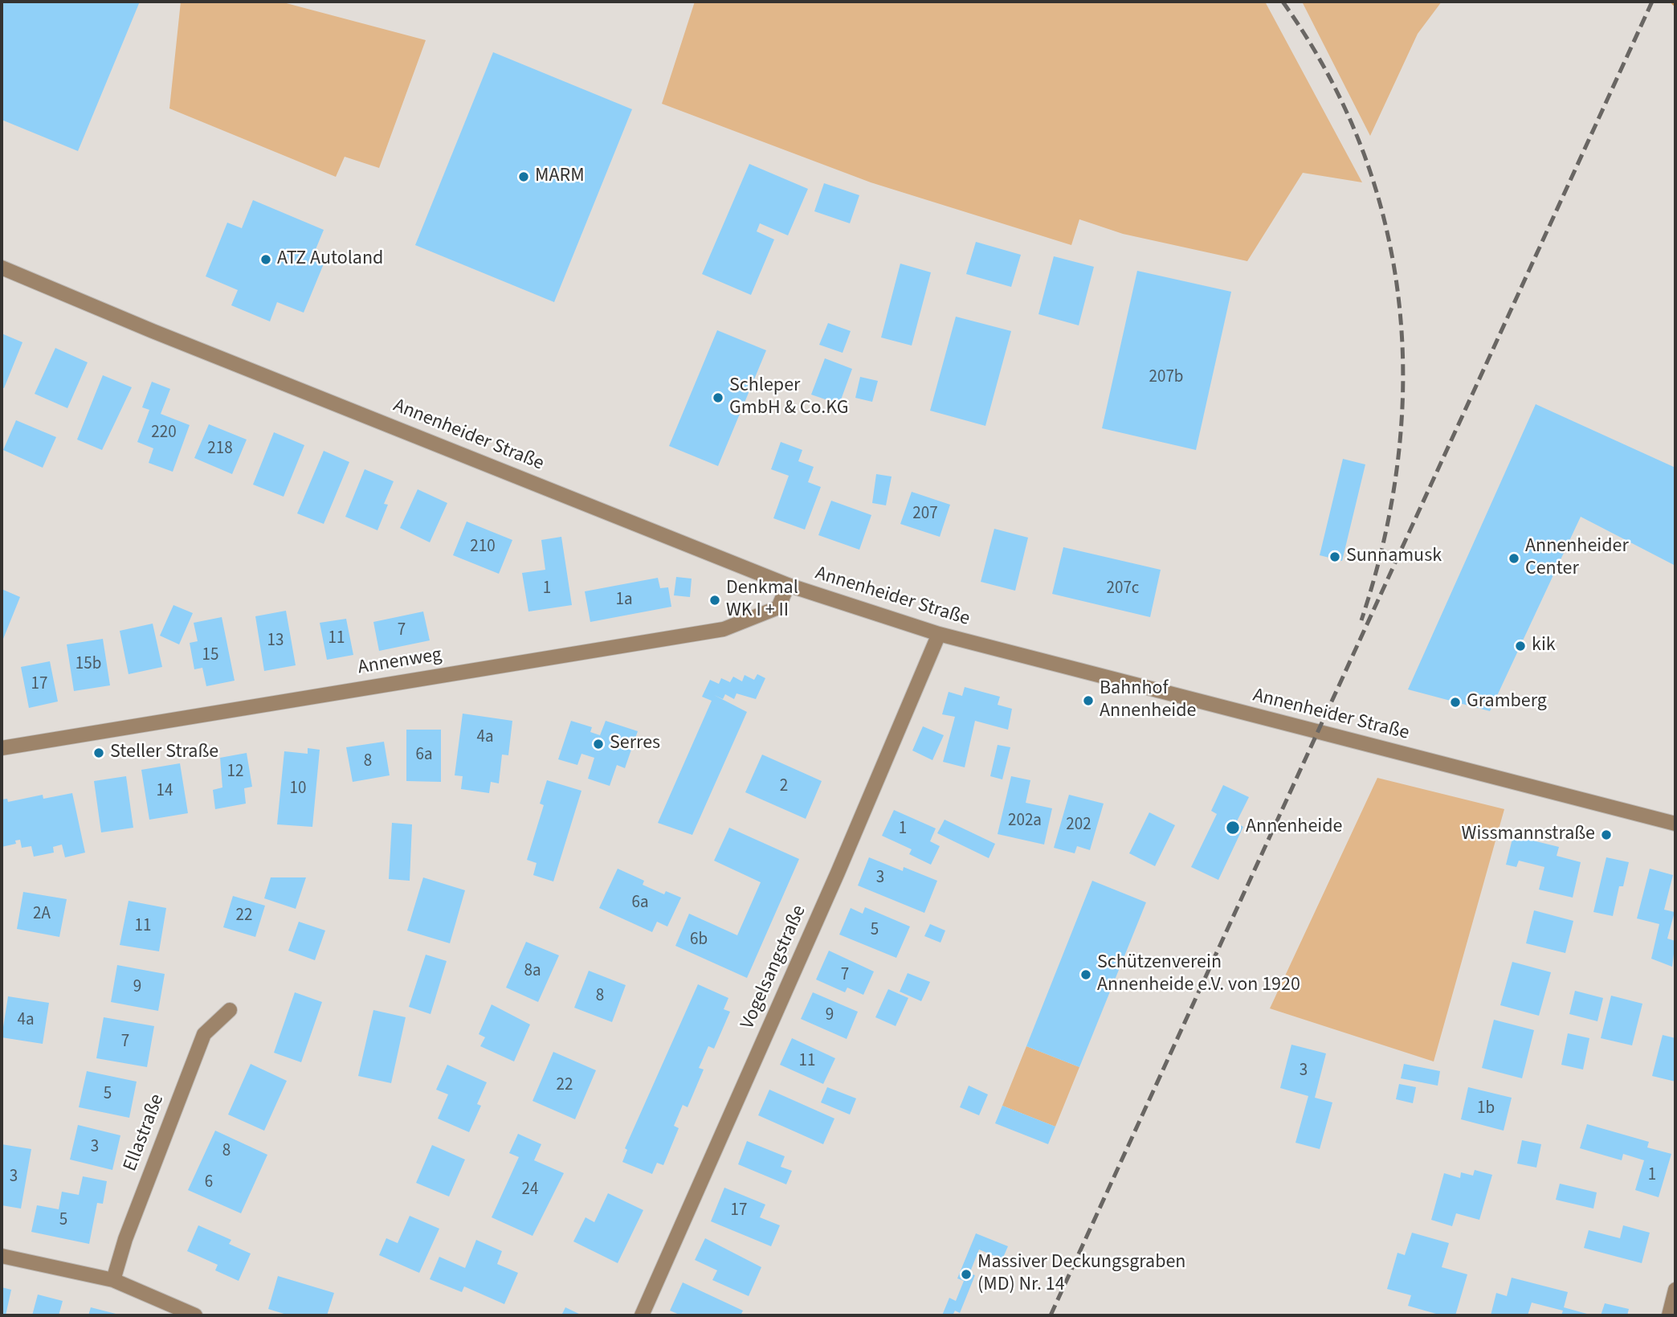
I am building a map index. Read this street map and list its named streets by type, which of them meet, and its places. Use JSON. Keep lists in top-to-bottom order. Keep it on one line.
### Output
{"streets":{"street":["Annenheider Straße","Annenweg","Vogelsangstraße","Ellastraße"]},"crossings":[["Annenheider Straße","Annenweg"],["Annenheider Straße","Vogelsangstraße"]],"places":["MARM","ATZ Autoland","Schleper GmbH & Co.KG","Sunnamusk","Annenheider Center","Denkmal WK I + II","kik","Bahnhof Annenheide","Gramberg","Serres","Steller Straße","Annenheide","Wissmannstraße","Schützenverein Annenheide e.V. von 1920","Massiver Deckungsgraben (MD) Nr. 14"],"house_numbers":["207b","220","218","207","210","1","207c","1a","7","11","13","15","15b","17","4a","6a","8","12","2","10","14","202a","202","1","3","6a","2A","22","11","5","6b","8a","7","9","8","9","4a","7","11","3","22","5","1b","3","8","1","3","6","24","17","5"]}
